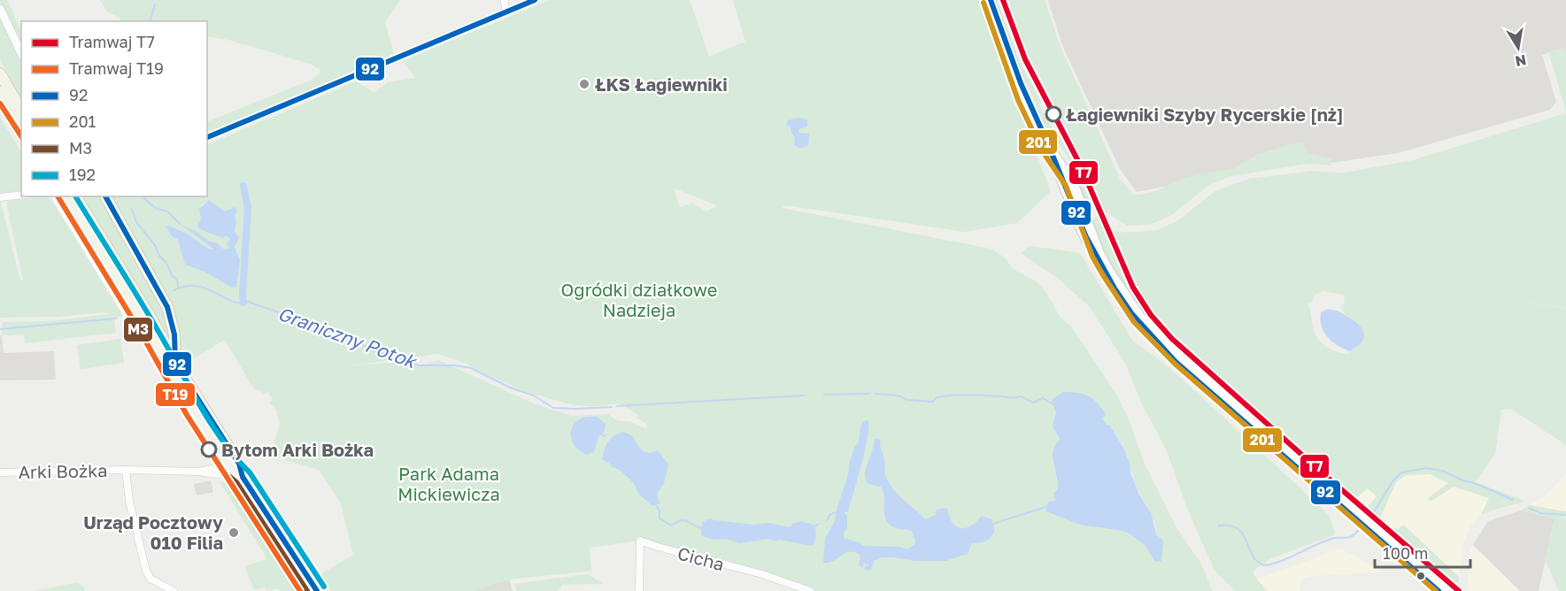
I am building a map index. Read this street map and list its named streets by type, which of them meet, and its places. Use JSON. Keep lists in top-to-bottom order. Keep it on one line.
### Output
{"streets":{"street":["Arki Bożka","Cicha"]},"water":["Graniczny Potok"],"parks":["Ogródki działkowe Nadzieja","Park Adama Mickiewicza"],"places":["ŁKS Łagiewniki","Łagiewniki Szyby Rycerskie [nż]","Bytom Arki Bożka","Urząd Pocztowy 010 Filia"],"lines":["tram line T7","transit line 92","transit line 201","tram line T19","transit line 192","transit line M3"],"legend":["Tramwaj T7","Tramwaj T19","92","201","M3","192"],"scale_bar":"100 m","north":"bottom"}
